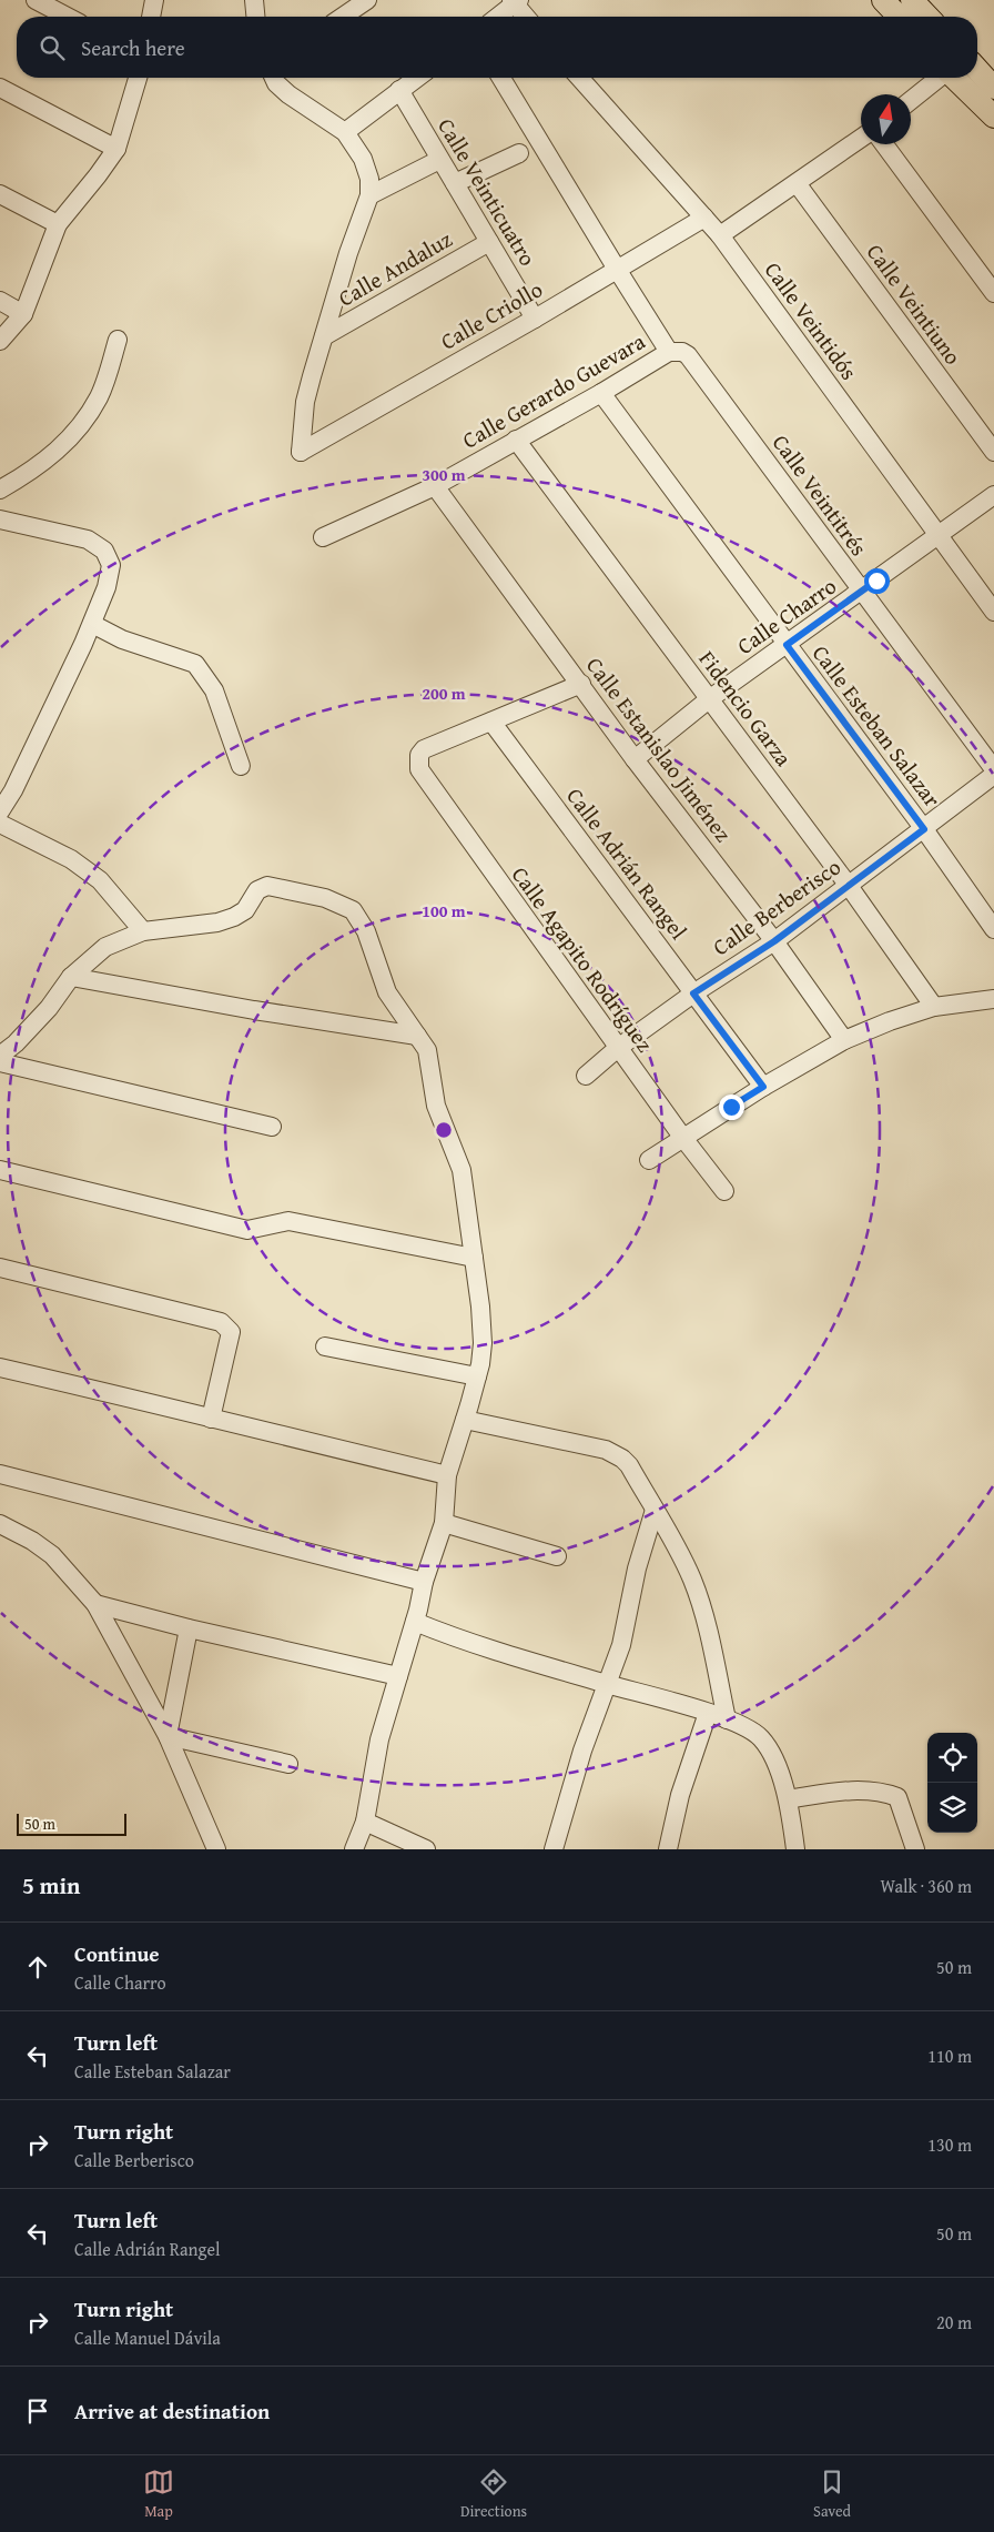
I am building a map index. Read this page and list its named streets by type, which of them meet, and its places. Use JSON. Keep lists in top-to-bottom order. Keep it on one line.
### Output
{"streets":{"street":["Calle Veinticuatro","Calle Andaluz","Calle Veintiuno","Calle Criollo","Calle Veintidós","Calle Gerardo Guevara","Calle Veintitrés","Calle Charro","Fidencio Garza","Calle Esteban Salazar","Calle Estanislao Jiménez","Calle Adrián Rangel","Calle Berberisco","Calle Agapito Rodríguez"]},"crossings":[["Calle Veinticuatro","Calle Andaluz"],["Calle Veinticuatro","Calle Criollo"],["Calle Andaluz","Calle Criollo"],["Calle Criollo","Calle Veintidós"],["Calle Veintidós","Calle Charro"],["Calle Gerardo Guevara","Calle Veintitrés"],["Calle Gerardo Guevara","Fidencio Garza"],["Calle Gerardo Guevara","Calle Esteban Salazar"],["Calle Gerardo Guevara","Calle Estanislao Jiménez"],["Calle Veintitrés","Calle Charro"],["Calle Charro","Fidencio Garza"],["Calle Charro","Calle Esteban Salazar"],["Calle Charro","Calle Estanislao Jiménez"],["Fidencio Garza","Calle Berberisco"],["Calle Esteban Salazar","Calle Berberisco"],["Calle Estanislao Jiménez","Calle Berberisco"],["Calle Adrián Rangel","Calle Berberisco"],["Calle Adrián Rangel","Calle Agapito Rodríguez"],["Calle Berberisco","Calle Agapito Rodríguez"]],"scale_bar":"50 m","north":"top","page":{"search":"Search here","scale":"50 m","heading":["5 min","Walk · 360 m"],"list":[["Continue","Calle Charro","50 m"],["Turn left","Calle Esteban Salazar","110 m"],["Turn right","Calle Berberisco","130 m"],["Turn left","Calle Adrián Rangel","50 m"],["Turn right","Calle Manuel Dávila","20 m"],"Arrive at destination"],"nav":["Map","Directions","Saved"]},"rings":["300 m","200 m","100 m"]}
